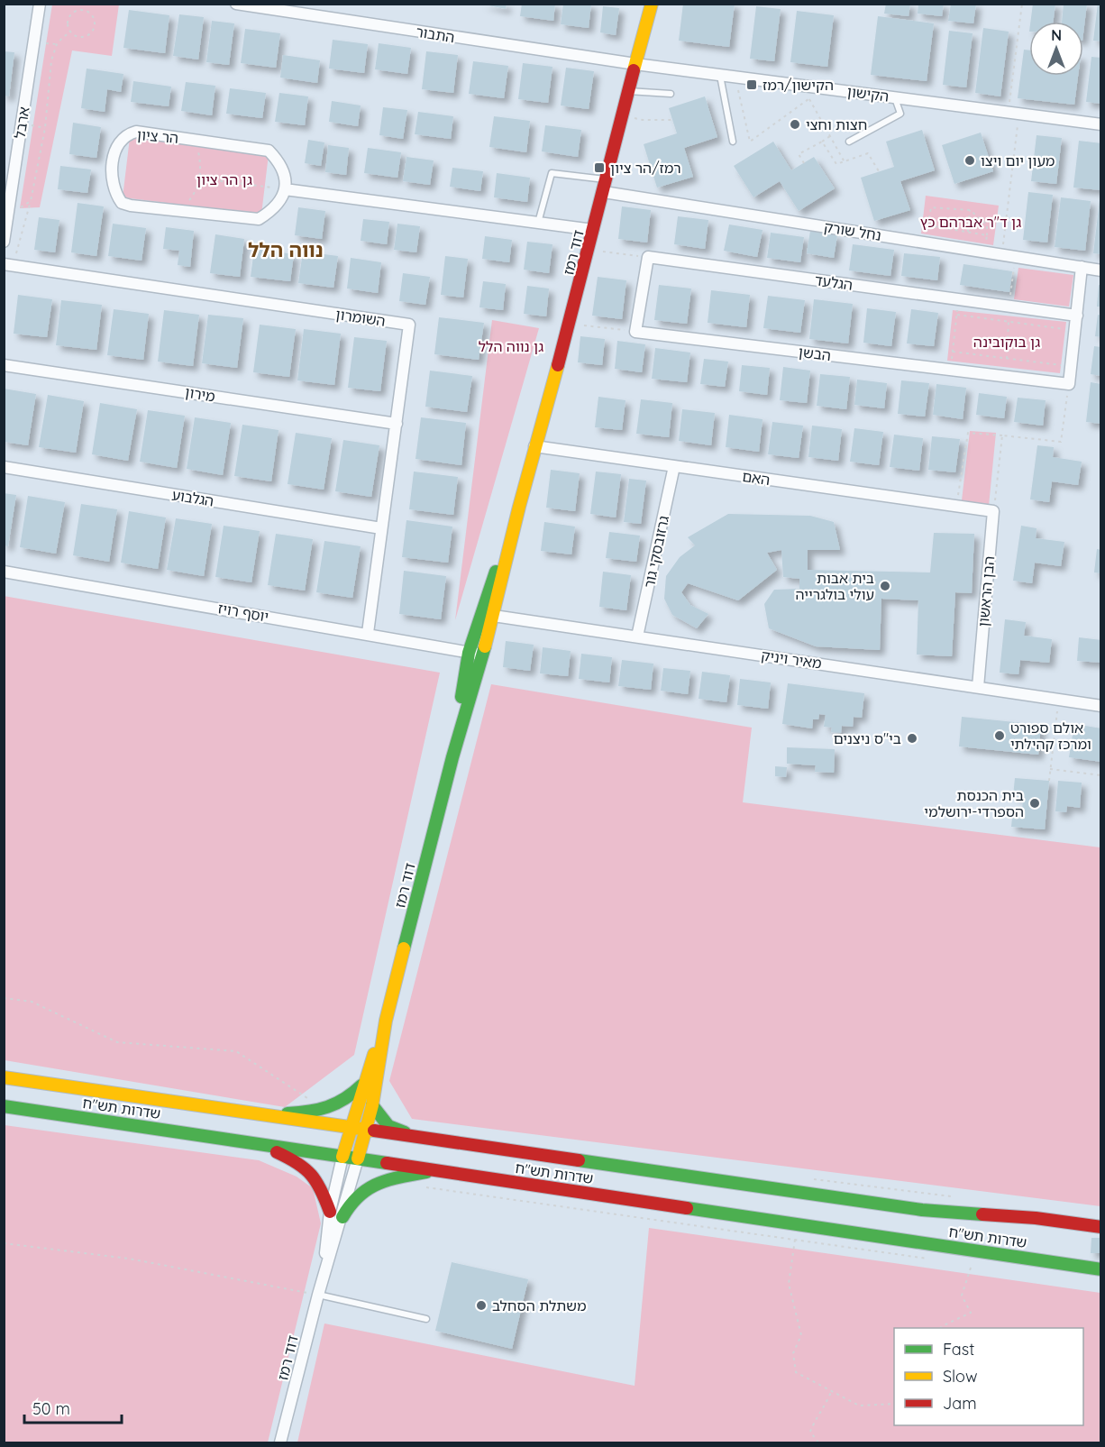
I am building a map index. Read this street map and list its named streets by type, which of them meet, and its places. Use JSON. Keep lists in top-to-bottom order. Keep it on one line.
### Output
{"streets":{"main road":["דוד רמז","שדרות תש\"ח"],"street":["התבור","הקישון","ארבל","הר ציון","נחל שורק","הגלעד","השומרון","הבשן","מירון","האם","הגלבוע","גרזובסקי גור","הבן הראשון","יוסף רויז","מאיר ויניק"]},"crossings":[["התבור","הקישון"],["התבור","דוד רמז"],["הקישון","דוד רמז"],["נחל שורק","דוד רמז"],["דוד רמז","האם"],["דוד רמז","יוסף רויז"],["דוד רמז","מאיר ויניק"],["דוד רמז","שדרות תש\"ח"],["השומרון","מירון"],["השומרון","הגלבוע"],["השומרון","יוסף רויז"],["האם","גרזובסקי גור"],["האם","הבן הראשון"],["גרזובסקי גור","מאיר ויניק"],["הבן הראשון","מאיר ויניק"]],"districts":["נווה הלל"],"parks":["גן הר ציון","גן ד\"ר אברהם כץ","גן בוקובינה","גן נווה הלל"],"places":{"transit":["הקישון/רמז","רמז/הר ציון"],"other":["חצות וחצי","מעון יום ויצו","בית אבות עולי בולגרייה","אולם ספורט ומרכז קהילתי","בי\"ס ניצנים","בית הכנסת הספרדי-ירושלמי","משתלת הסחלב"]},"legend":["Fast","Slow","Jam"],"scale_bar":"50 m","north":"top"}
